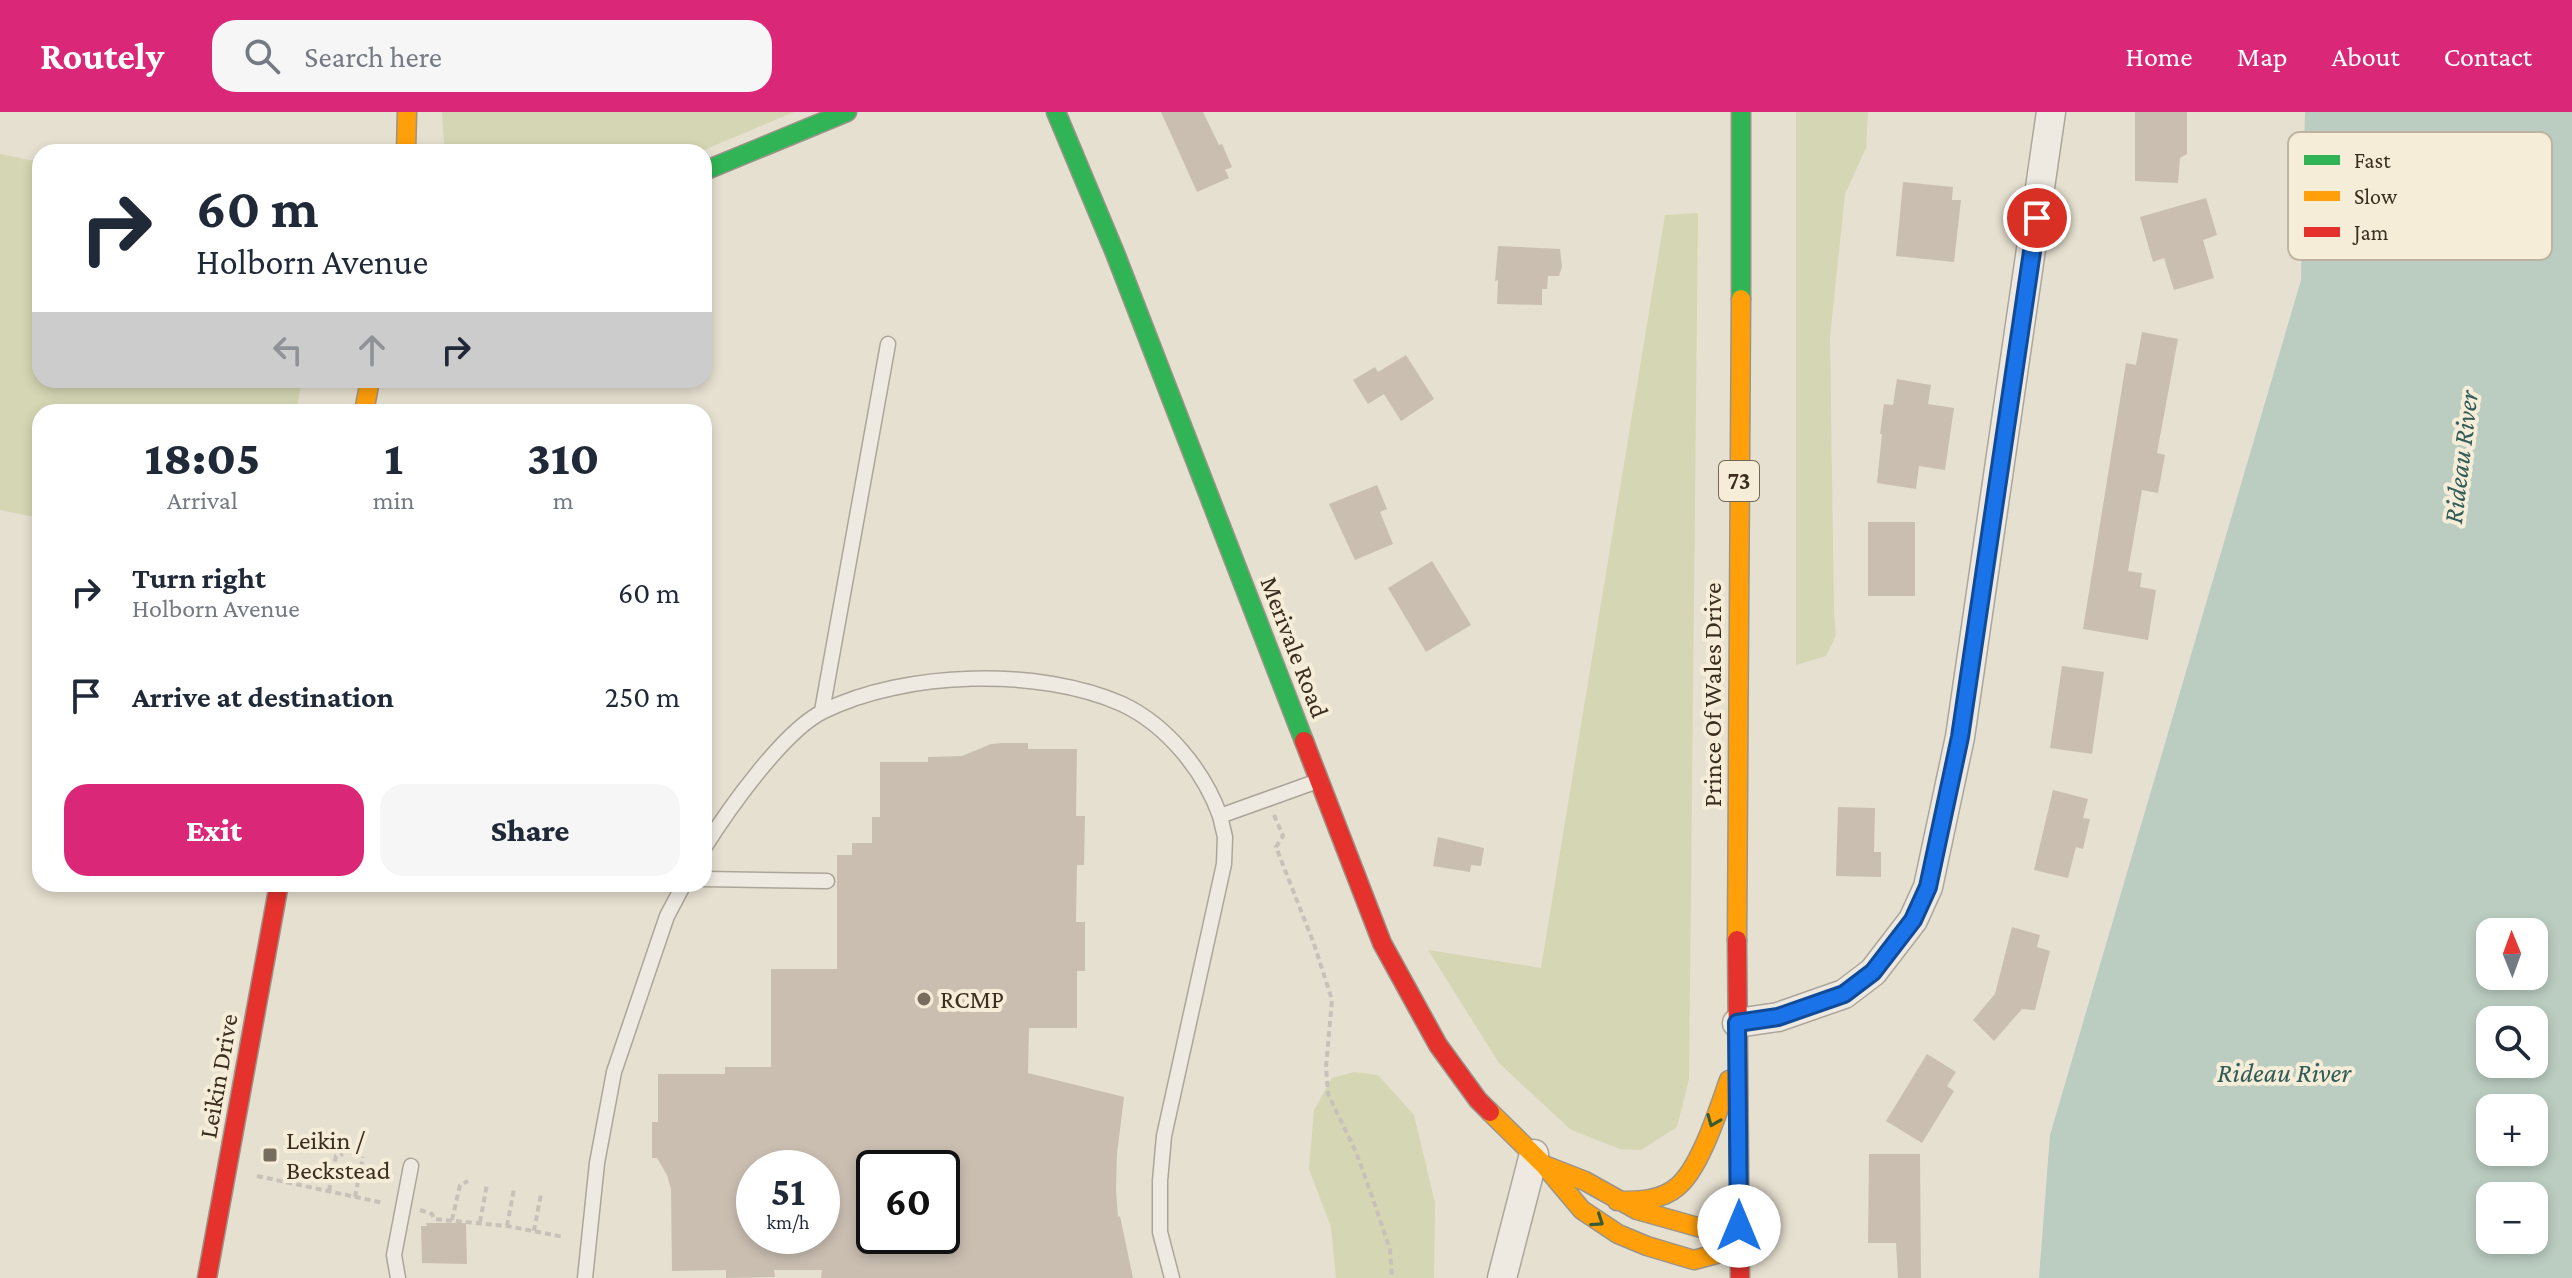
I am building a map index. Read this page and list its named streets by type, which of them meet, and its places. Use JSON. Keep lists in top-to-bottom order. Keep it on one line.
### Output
{"streets":{"main road":["73","Merivale Road","Prince Of Wales Drive","Leikin Drive"]},"crossings":[["Merivale Road","Prince Of Wales Drive"]],"water":["Rideau River"],"places":{"other":["RCMP"],"transit":["Leikin / Beckstead"]},"legend":["Fast","Slow","Jam"],"north":"top","page":{"header":"Routely","search":"Search here","nav":["Home","Map","About","Contact"],"turn":["60 m","Holborn Avenue"],"eta":["18:05","Arrival","1","min","310","m"],"list":[{"name":"Turn right","note":"Holborn Avenue","value":"60 m"},{"name":"Arrive at destination","value":"250 m"}],"buttons":["Exit","Share"],"map_buttons":["+","−"],"speed":"51 km/h","limit":"60"}}
